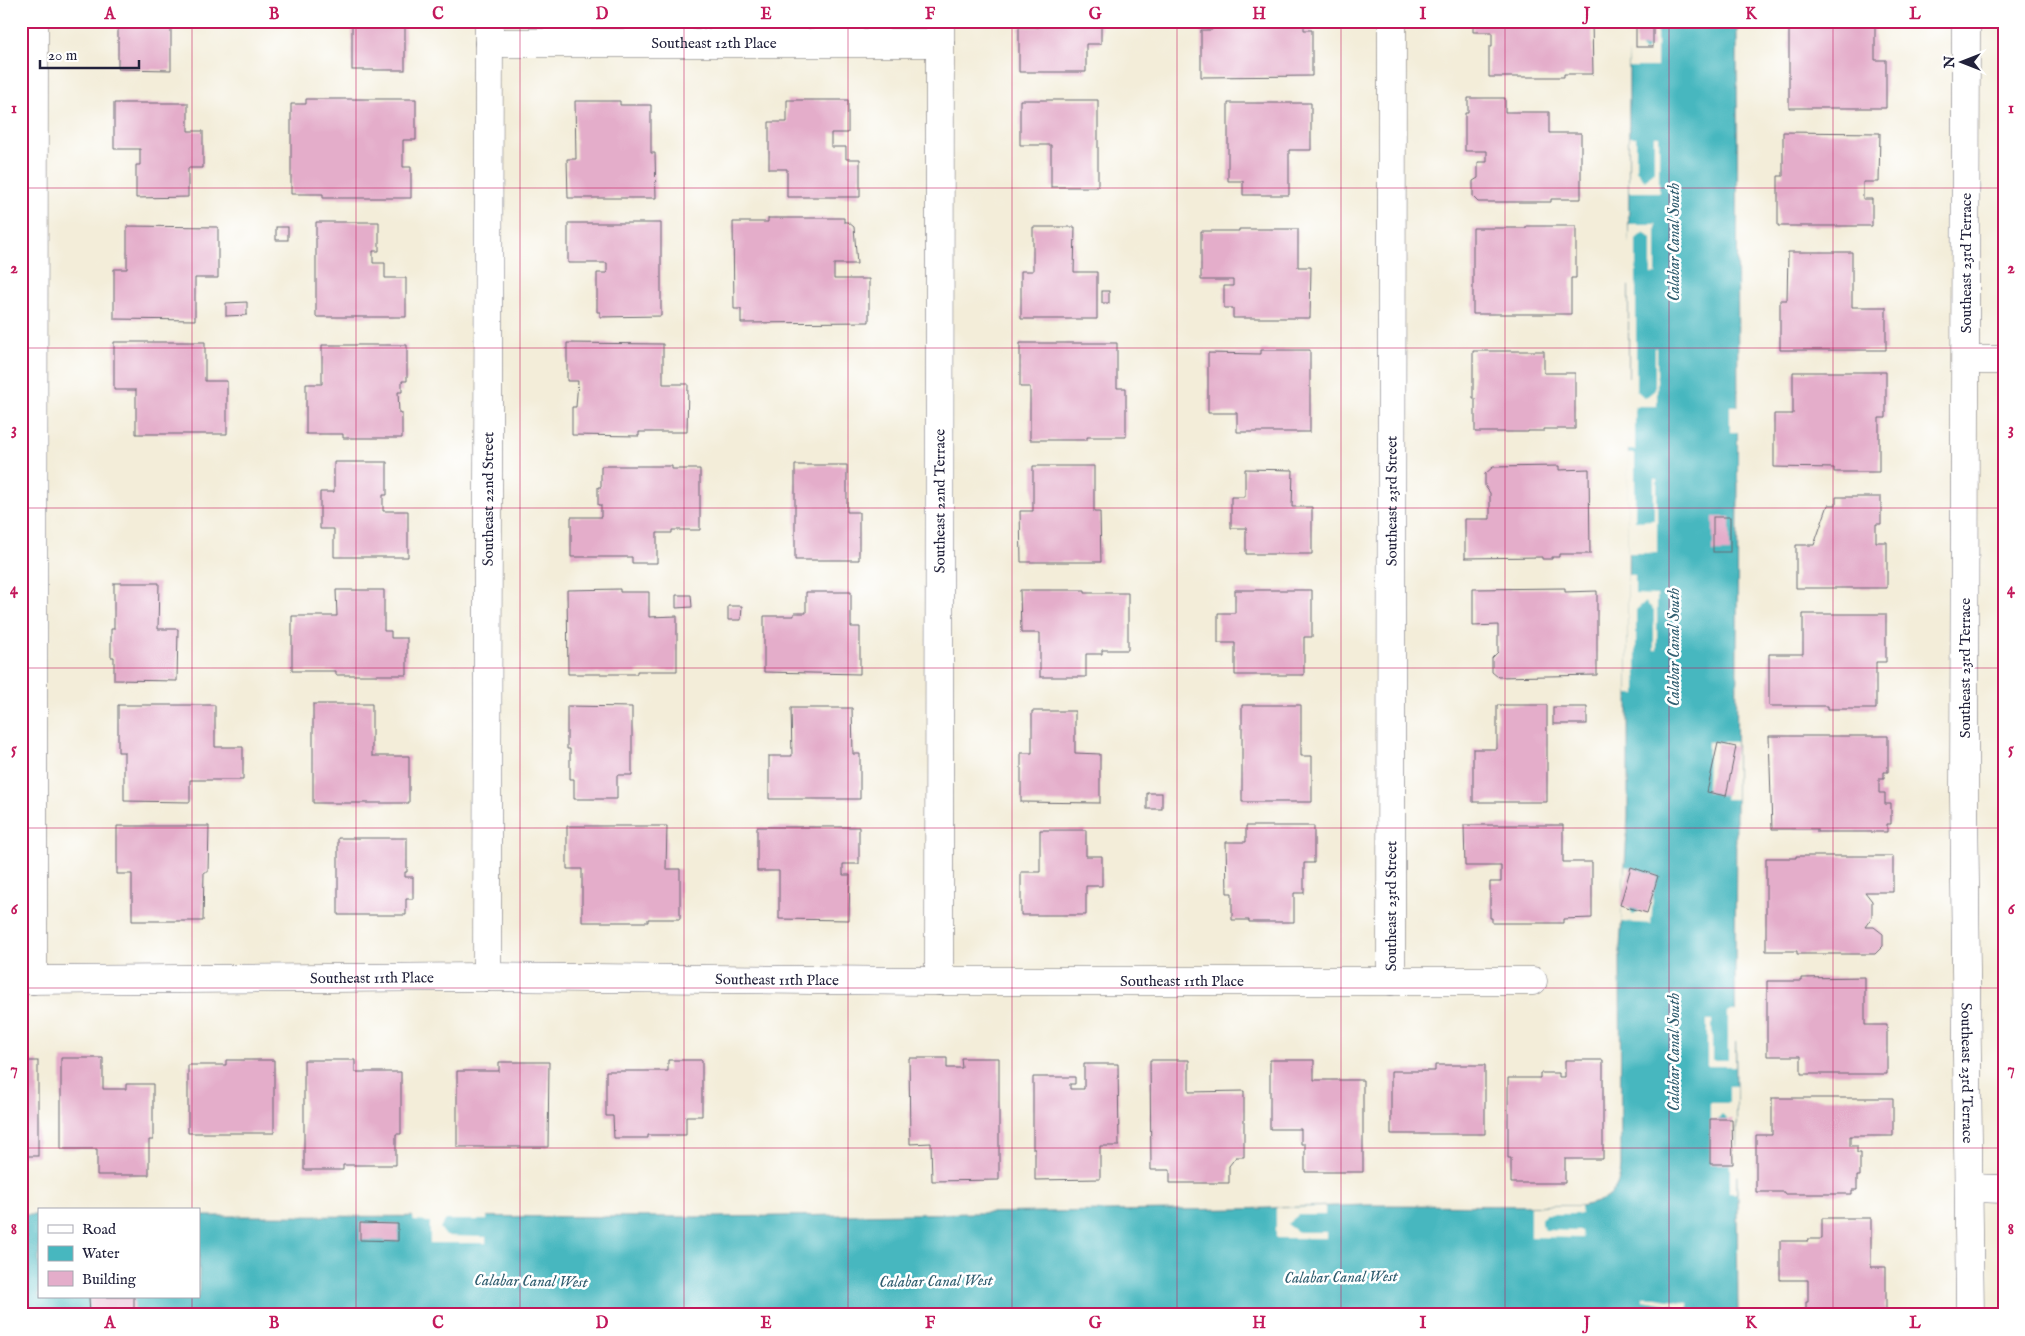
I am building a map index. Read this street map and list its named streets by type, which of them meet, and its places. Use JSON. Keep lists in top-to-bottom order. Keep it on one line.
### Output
{"streets":{"street":["Southeast 12th Place","Southeast 23rd Terrace","Southeast 22nd Street","Southeast 22nd Terrace","Southeast 23rd Street","Southeast 11th Place"]},"crossings":[["Southeast 12th Place","Southeast 22nd Street"],["Southeast 12th Place","Southeast 22nd Terrace"],["Southeast 22nd Street","Southeast 11th Place"],["Southeast 22nd Terrace","Southeast 11th Place"],["Southeast 23rd Street","Southeast 11th Place"]],"water":["Calabar Canal South","Calabar Canal West"],"legend":["Road","Water","Building"],"scale_bar":"20 m","north":"left","grid":{"columns":["A","B","C","D","E","F","G","H","I","J","K","L"],"rows":["1","2","3","4","5","6","7","8"]}}
